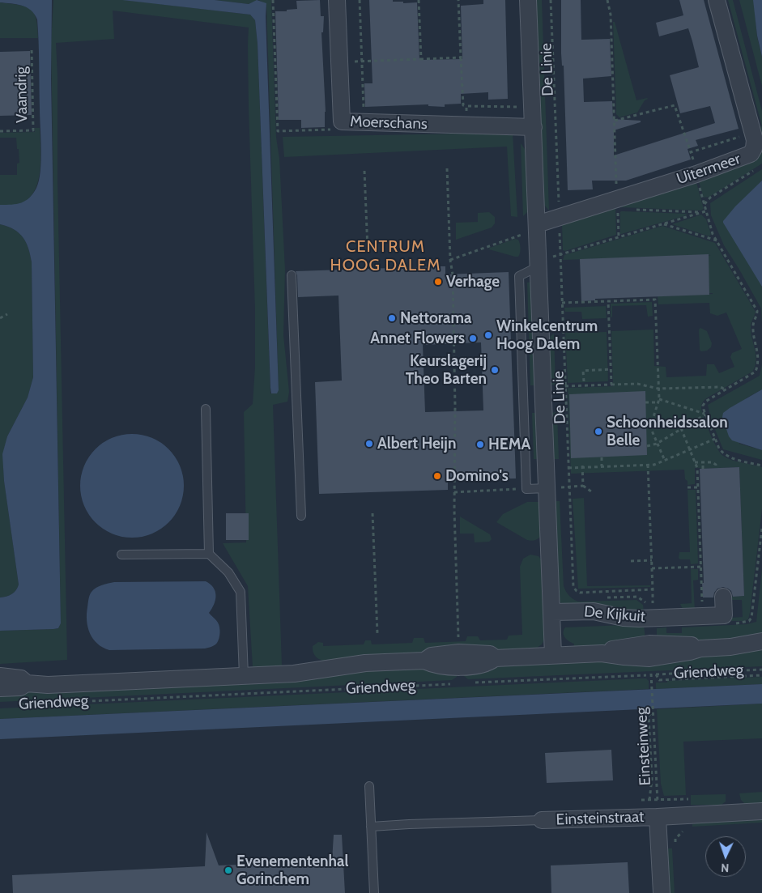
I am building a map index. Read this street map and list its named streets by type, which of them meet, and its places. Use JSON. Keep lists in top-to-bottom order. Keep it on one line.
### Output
{"streets":{"street":["De Linie","Moerschans","Uitermeer","De Kijkuit","Griendweg","Einsteinstraat"],"path":["Vaandrig","Einsteinweg"]},"crossings":[["De Linie","Moerschans"],["De Linie","Uitermeer"],["De Linie","De Kijkuit"],["De Linie","Griendweg"],["Griendweg","Einsteinweg"],["Einsteinweg","Einsteinstraat"]],"districts":["CENTRUM HOOG DALEM"],"places":["Verhage","Nettorama","Winkelcentrum Hoog Dalem","Annet Flowers","Keurslagerij Theo Barten","Schoonheidssalon Belle","Albert Heijn","HEMA","Domino's","Evenementenhal Gorinchem"],"north":"bottom"}
